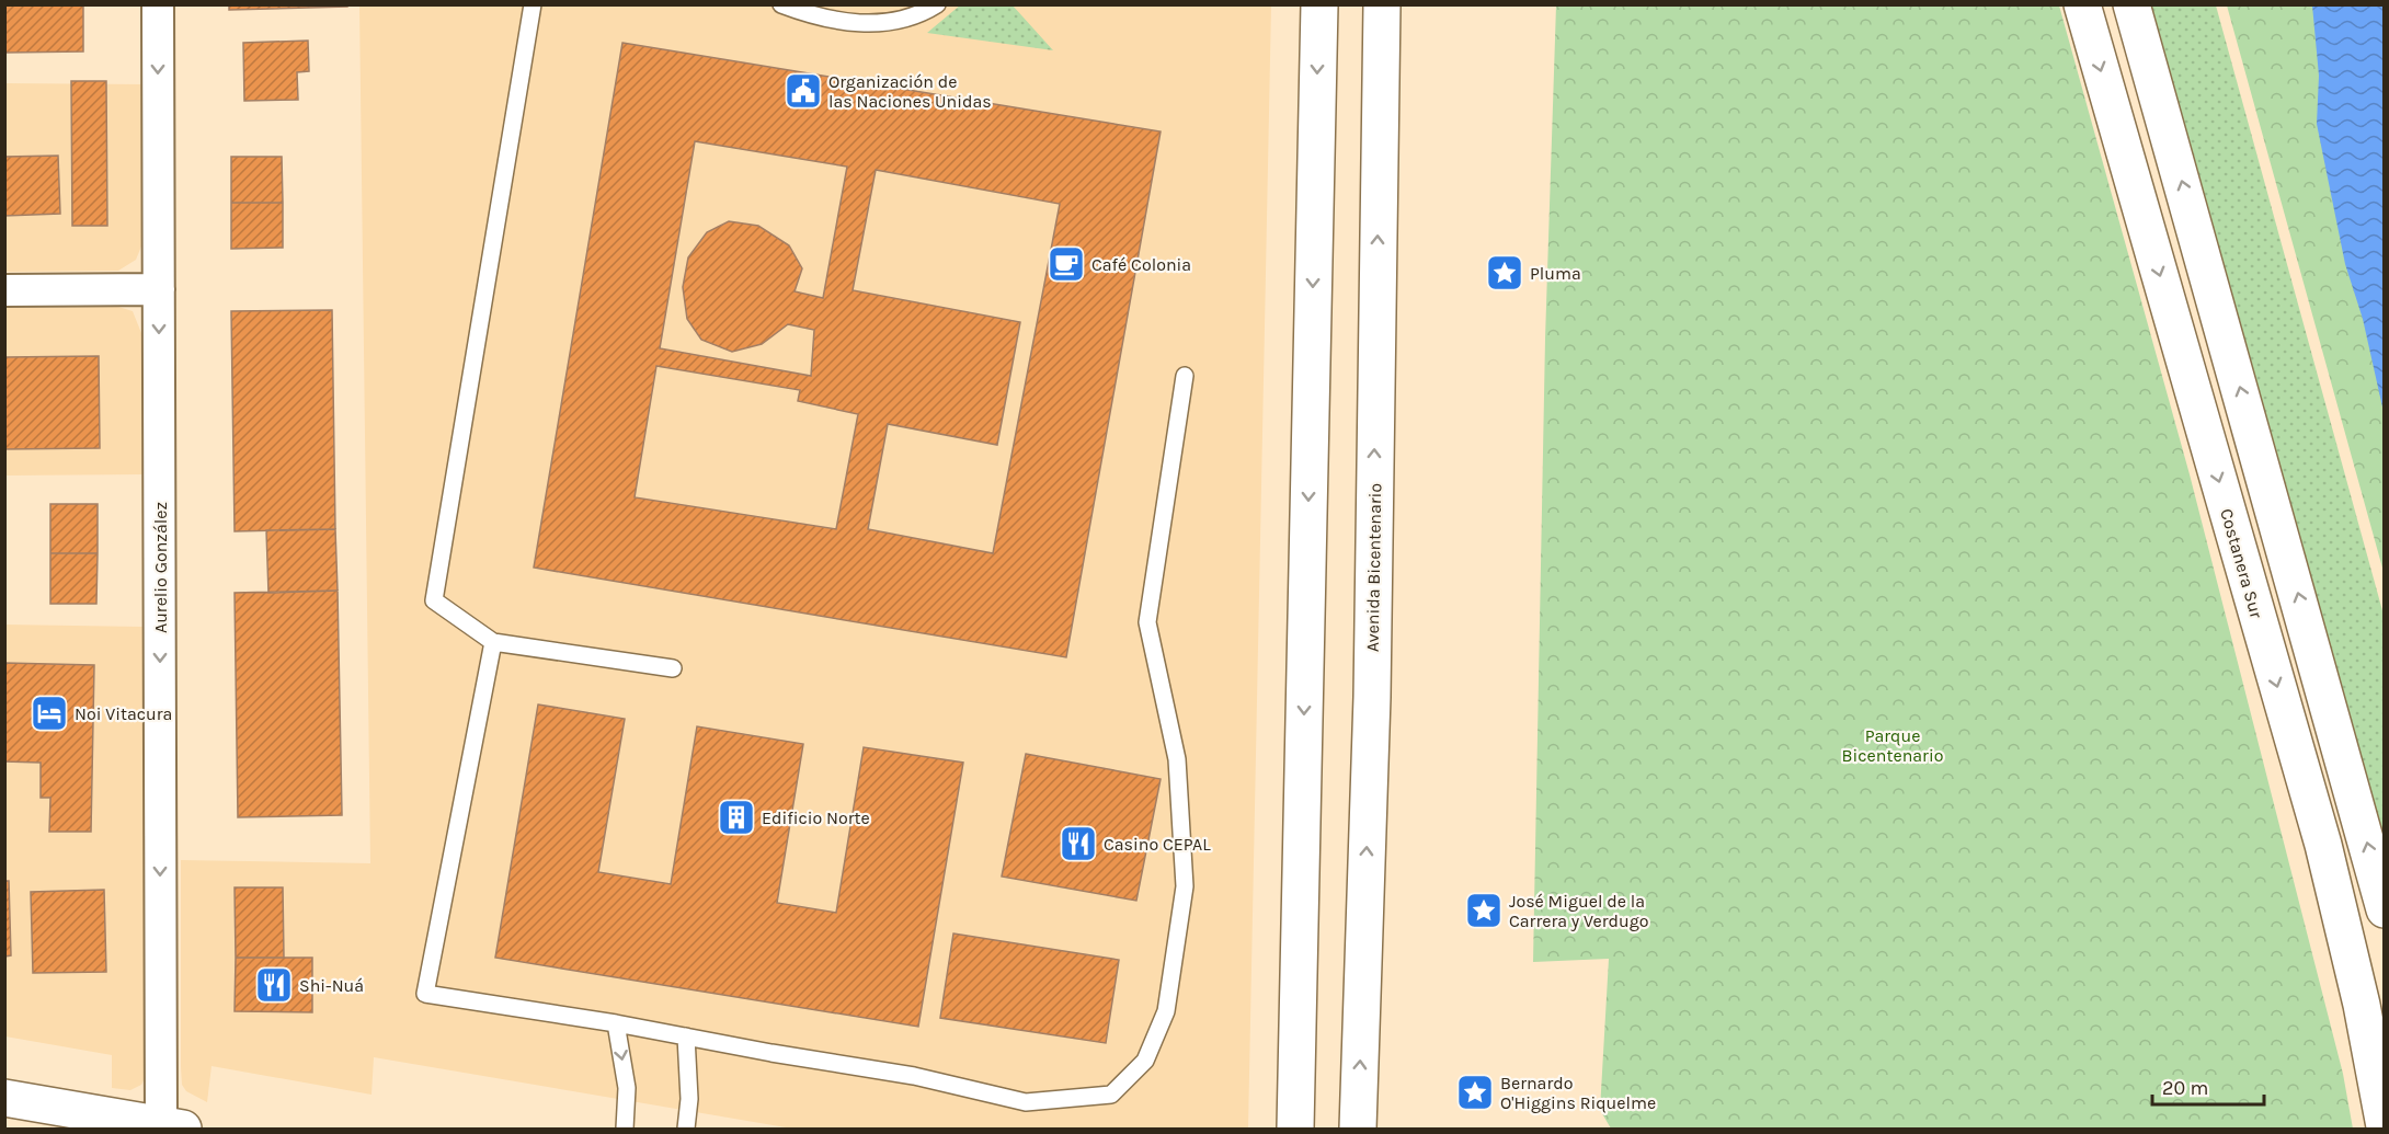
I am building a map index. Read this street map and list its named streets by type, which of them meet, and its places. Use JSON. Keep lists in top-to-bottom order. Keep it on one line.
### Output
{"streets":{"main road":["Costanera Sur","Avenida Bicentenario"],"street":["Aurelio González"]},"one_way":["Aurelio González"],"parks":["Parque Bicentenario"],"places":{"public building":["Organización de las Naciones Unidas"],"cafe":["Café Colonia"],"place":["Pluma","José Miguel de la Carrera y Verdugo","Bernardo O'Higgins Riquelme"],"hotel":["Noi Vitacura"],"building":["Edificio Norte"],"restaurant":["Casino CEPAL","Shi-Nuá"]},"scale_bar":"20 m"}
